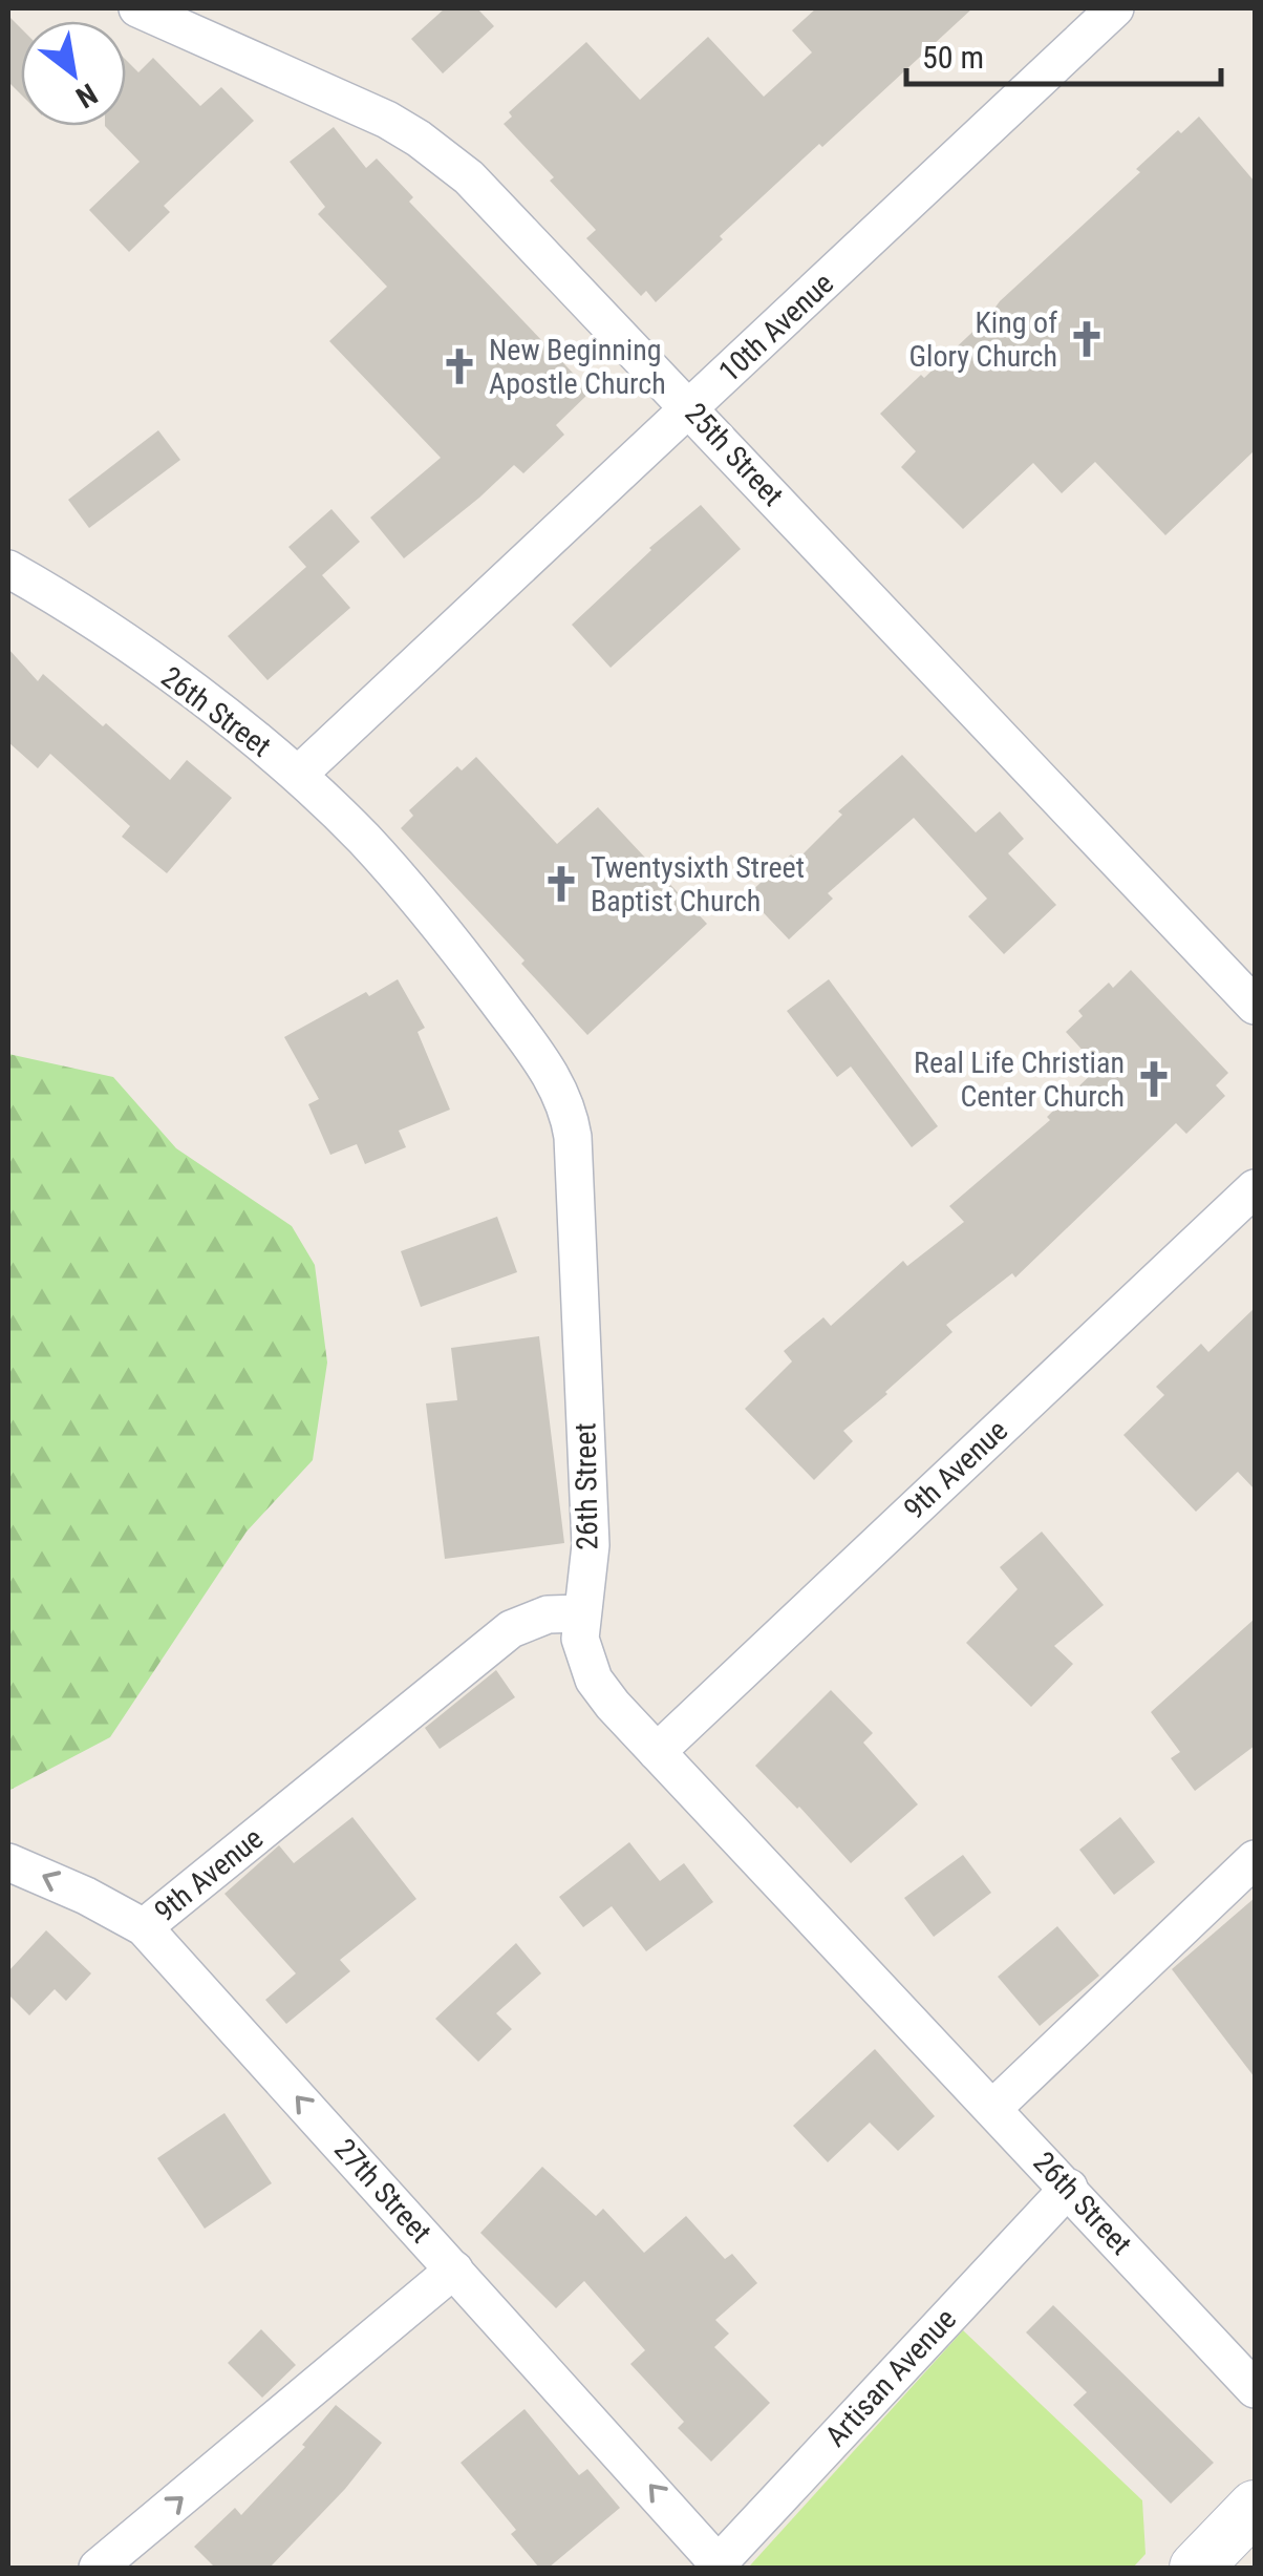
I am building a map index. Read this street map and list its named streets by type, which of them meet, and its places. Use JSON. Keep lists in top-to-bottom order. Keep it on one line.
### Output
{"streets":{"street":["10th Avenue","25th Street","26th Street","9th Avenue","27th Street","Artisan Avenue"]},"crossings":[["10th Avenue","25th Street"],["10th Avenue","26th Street"],["26th Street","9th Avenue"],["26th Street","Artisan Avenue"],["9th Avenue","27th Street"],["27th Street","Artisan Avenue"]],"one_way":["27th Street"],"places":{"church":["King of Glory Church","New Beginning Apostle Church","Twentysixth Street Baptist Church","Real Life Christian Center Church"]},"scale_bar":"50 m","north":"bottom right"}
